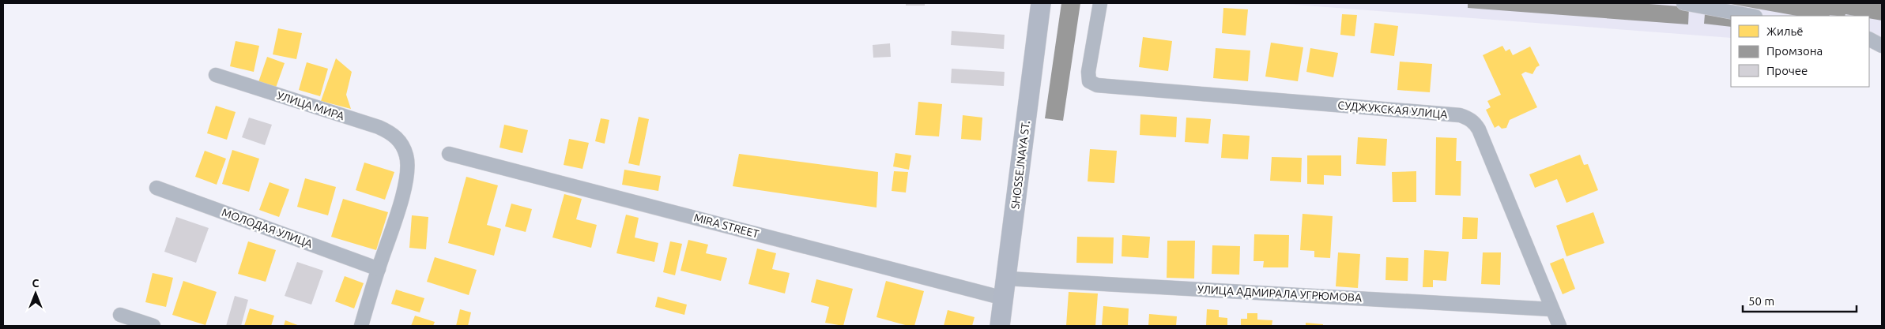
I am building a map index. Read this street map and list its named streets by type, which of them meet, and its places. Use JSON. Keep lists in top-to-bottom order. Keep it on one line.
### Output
{"streets":{"street":["УЛИЦА МИРА","СУДЖУКСКАЯ УЛИЦА","SHOSSEJNAYA ST.","MIRA STREET","МОЛОДАЯ УЛИЦА","УЛИЦА АДМИРАЛА УГРЮМОВА"]},"crossings":[["УЛИЦА МИРА","МОЛОДАЯ УЛИЦА"],["СУДЖУКСКАЯ УЛИЦА","УЛИЦА АДМИРАЛА УГРЮМОВА"],["SHOSSEJNAYA ST.","MIRA STREET"],["SHOSSEJNAYA ST.","УЛИЦА АДМИРАЛА УГРЮМОВА"]],"legend":["Жильё","Промзона","Прочее"],"scale_bar":"50 m","north":"top"}
